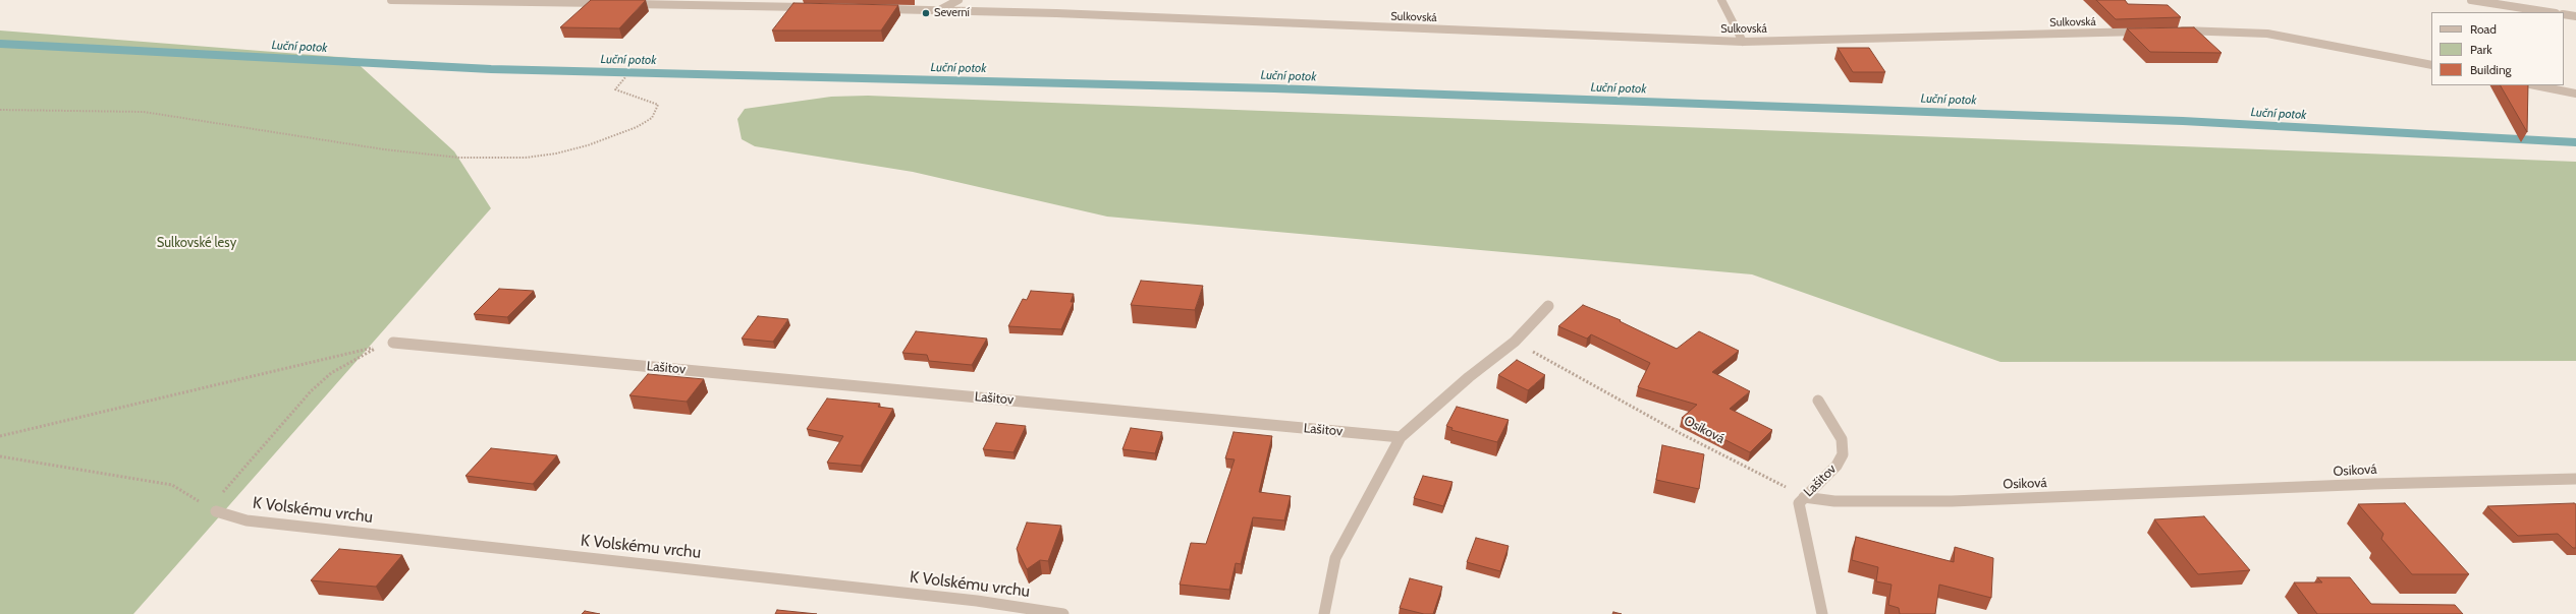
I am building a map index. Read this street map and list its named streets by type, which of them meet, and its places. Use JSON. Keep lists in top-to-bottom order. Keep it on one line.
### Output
{"streets":{"street":["Sulkovská","Lašitov","Osiková","K Volskému vrchu"]},"crossings":[["Lašitov","Osiková"]],"water":["Luční potok"],"parks":["Sulkovské lesy"],"places":["Severní"],"legend":["Road","Park","Building"]}
